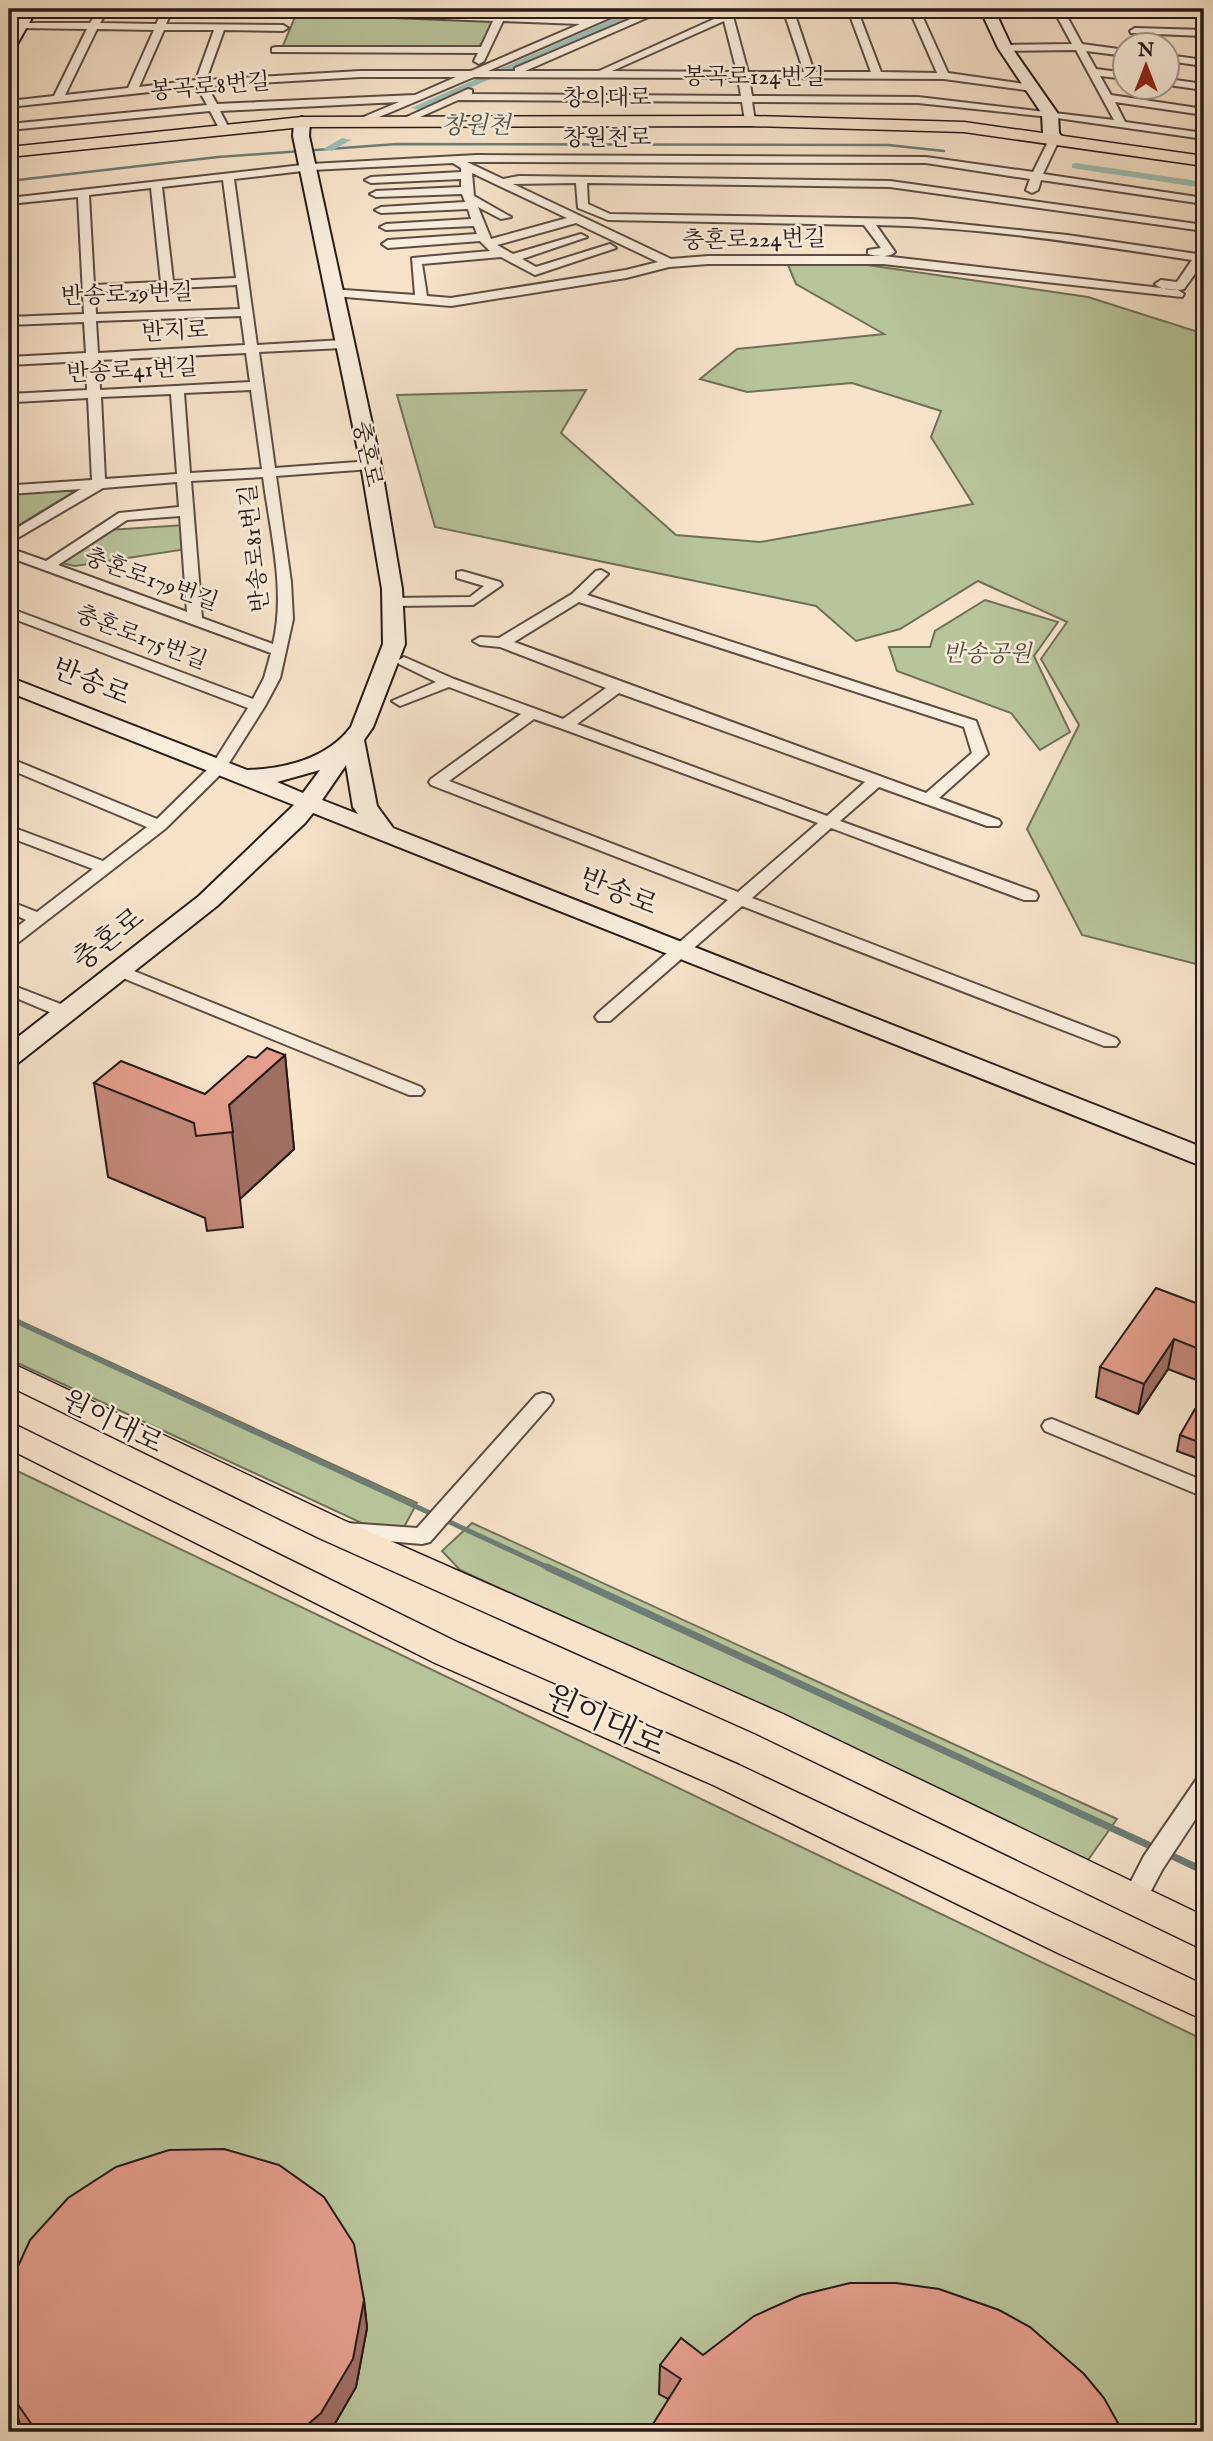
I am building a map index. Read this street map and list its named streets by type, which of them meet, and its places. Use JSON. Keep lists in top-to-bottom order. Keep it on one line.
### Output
{"streets":{"main road":["창이대로","충혼로","반송로","원이대로"],"street":["봉곡로124번길","봉곡로8번길","창원천로","충혼로224번길","반송로29번길","반지로","반송로41번길","반송로81번길","충혼로179번길","충혼로175번길"]},"crossings":[["창이대로","충혼로"],["창원천로","충혼로"],["충혼로224번길","충혼로"],["반지로","충혼로"],["반지로","반송로81번길"],["반송로41번길","반송로81번길"],["충혼로","반송로"],["반송로81번길","충혼로179번길"],["반송로81번길","충혼로175번길"],["반송로81번길","반송로"]],"water":["창원천"],"parks":["반송공원"],"north":"top"}
